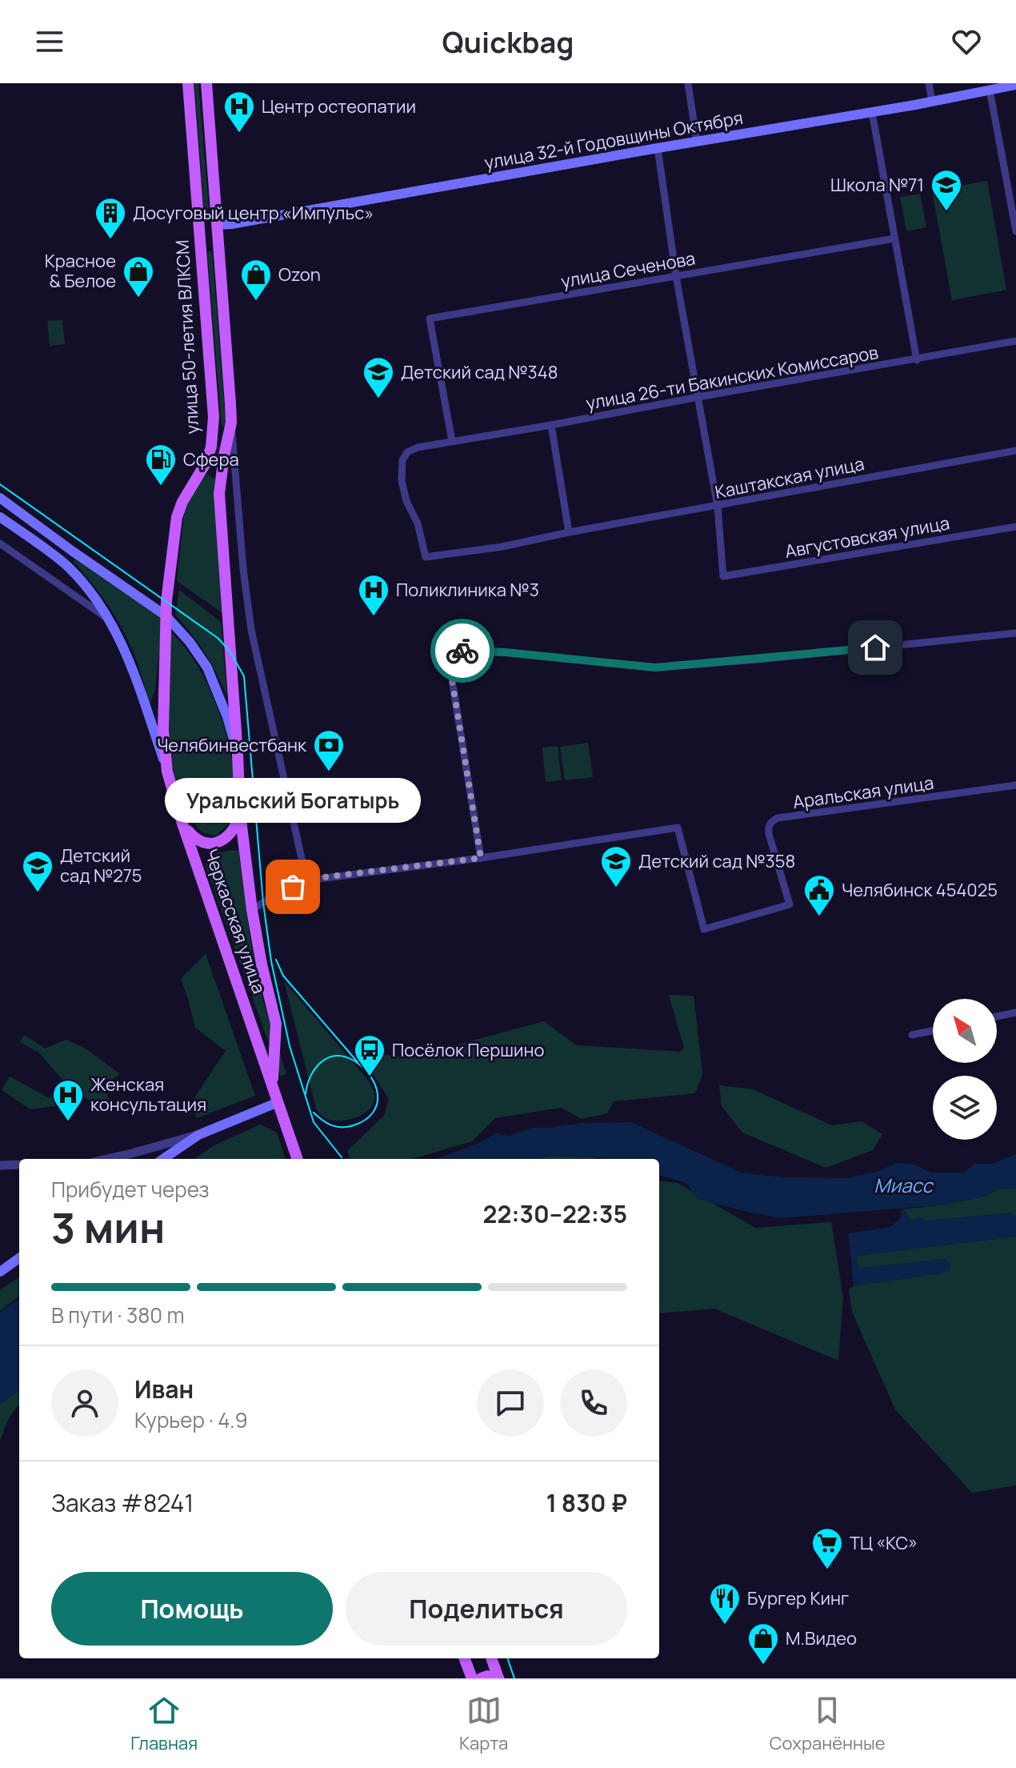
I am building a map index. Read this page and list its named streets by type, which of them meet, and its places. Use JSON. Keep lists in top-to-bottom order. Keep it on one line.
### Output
{"streets":{"main road":["улица 32-й Годовщины Октября","улица 50-летия ВЛКСМ","Черкасская улица"],"street":["улица Сеченова","улица 26-ти Бакинских Комиссаров","Каштакская улица","Августовская улица","Аральская улица"]},"crossings":[["улица 32-й Годовщины Октября","улица 50-летия ВЛКСМ"],["улица Сеченова","улица 26-ти Бакинских Комиссаров"],["улица 50-летия ВЛКСМ","Черкасская улица"],["улица 26-ти Бакинских Комиссаров","Каштакская улица"],["Каштакская улица","Августовская улица"],["Аральская улица","Черкасская улица"]],"water":["Миасс"],"places":{"hospital":["Центр остеопатии","Поликлиника №3","Женская консультация"],"school or university":["Школа №71","Детский сад №348","Детский сад №358","Детский сад №275"],"building":["Досуговый центр «Импульс»"],"shop":["Красное & Белое","Ozon","М.Видео"],"fuel station":["Сфера"],"bank":["Челябинвестбанк"],"other":["Уральский Богатырь"],"public building":["Челябинск 454025"],"bus stop":["Посёлок Першино"],"supermarket":["ТЦ «КС»"],"restaurant":["Бургер Кинг"]},"north":"top left","page":{"header":"Quickbag","bubble":"Уральский Богатырь","heading":["3 мин","Прибудет через","22:30–22:35"],"panel":["Иван","Курьер · 4.9","Заказ #8241","1 830 ₽"],"bar":"В пути · 380 m","buttons":["Помощь","Поделиться"],"tabs":["Главная","Карта","Сохранённые"]}}
